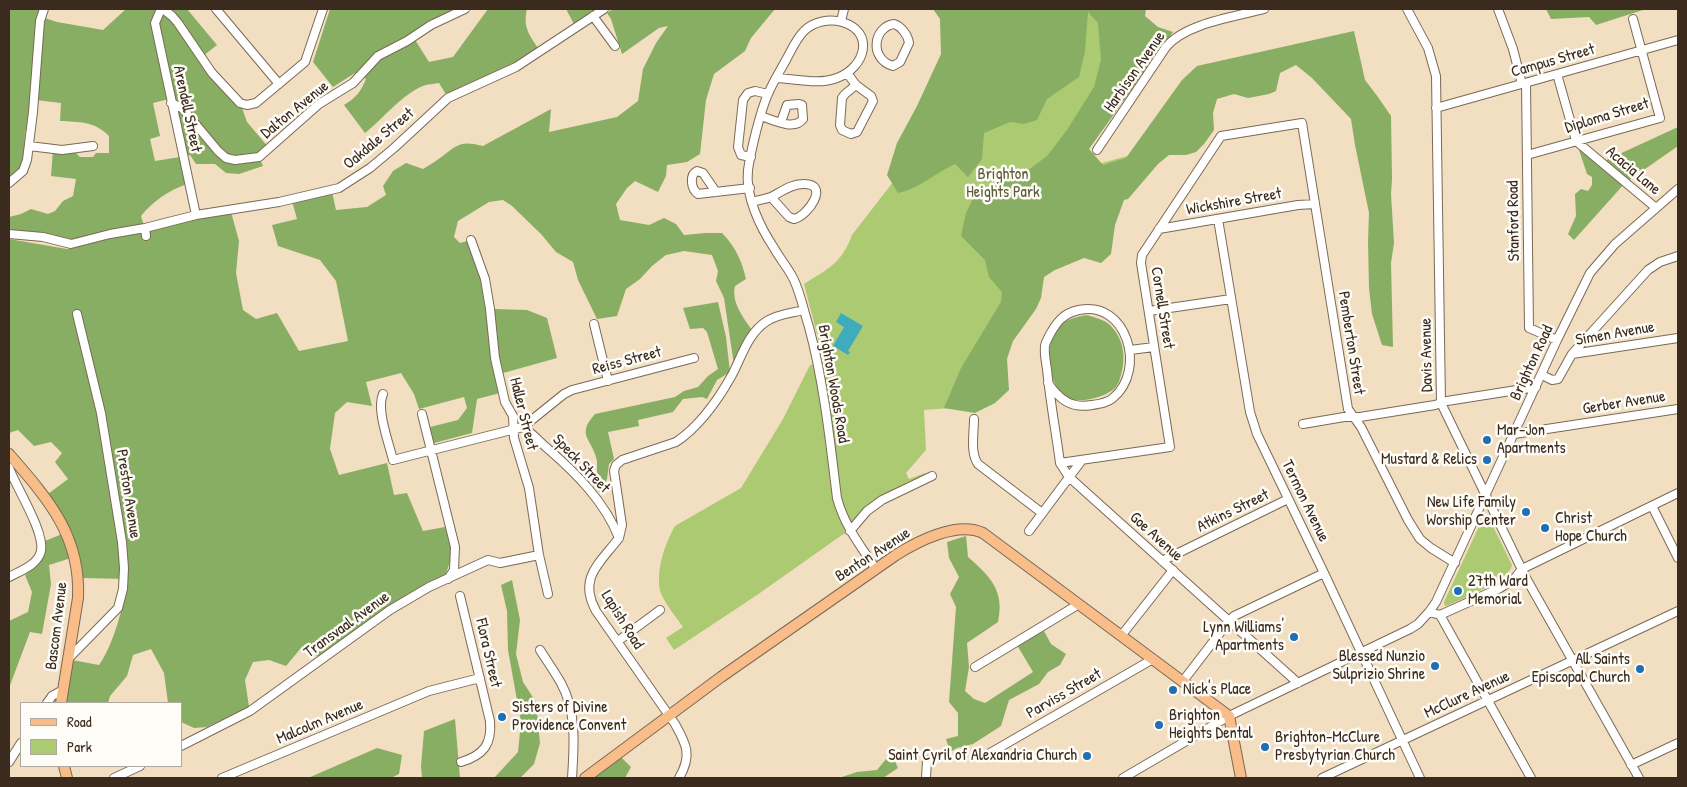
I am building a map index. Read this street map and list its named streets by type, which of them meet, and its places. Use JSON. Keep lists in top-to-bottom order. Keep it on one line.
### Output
{"streets":{"main road":["Benton Avenue","Bascom Avenue"],"street":["Campus Street","Harbison Avenue","Arendell Street","Dalton Avenue","Diploma Street","Oakdale Street","Acacia Lane","Wickshire Street","Stanford Road","Cornell Street","Simen Avenue","Pemberton Street","Davis Avenue","Reiss Street","Brighton Road","Brighton Woods Road","Gerber Avenue","Haller Street","Speck Street","Preston Avenue","Termon Avenue","Atkins Street","Goe Avenue","Lapish Road","Transvaal Avenue","Flora Street","Parviss Street","McClure Avenue","Malcolm Avenue"]},"crossings":[["Campus Street","Diploma Street"],["Campus Street","Stanford Road"],["Campus Street","Davis Avenue"],["Arendell Street","Dalton Avenue"],["Arendell Street","Oakdale Street"],["Diploma Street","Acacia Lane"],["Diploma Street","Stanford Road"],["Acacia Lane","Brighton Road"],["Wickshire Street","Cornell Street"],["Wickshire Street","Pemberton Street"],["Wickshire Street","Termon Avenue"],["Stanford Road","Brighton Road"],["Cornell Street","Pemberton Street"],["Simen Avenue","Brighton Road"],["Pemberton Street","Brighton Road"],["Davis Avenue","Brighton Road"],["Davis Avenue","McClure Avenue"],["Reiss Street","Haller Street"],["Reiss Street","Speck Street"],["Brighton Road","Gerber Avenue"],["Brighton Road","Termon Avenue"],["Brighton Road","Goe Avenue"],["Brighton Road","Benton Avenue"],["Brighton Woods Road","Benton Avenue"],["Haller Street","Speck Street"],["Haller Street","Transvaal Avenue"],["Speck Street","Lapish Road"],["Preston Avenue","Bascom Avenue"],["Termon Avenue","Atkins Street"],["Termon Avenue","McClure Avenue"],["Atkins Street","Goe Avenue"],["Benton Avenue","Lapish Road"],["Benton Avenue","Parviss Street"],["Flora Street","Malcolm Avenue"]],"parks":["Brighton Heights Park"],"places":["Mar-Jon Apartments","Mustard & Relics","New Life Family Worship Center","Christ Hope Church","27th Ward Memorial","Lynn Williams' Apartments","Blessed Nunzio Sulprizio Shrine","All Saints Episcopal Church","Nick's Place","Sisters of Divine Providence Convent","Brighton Heights Dental","Brighton-McClure Presbytyrian Church","Saint Cyril of Alexandria Church"],"legend":["Road","Park"]}
